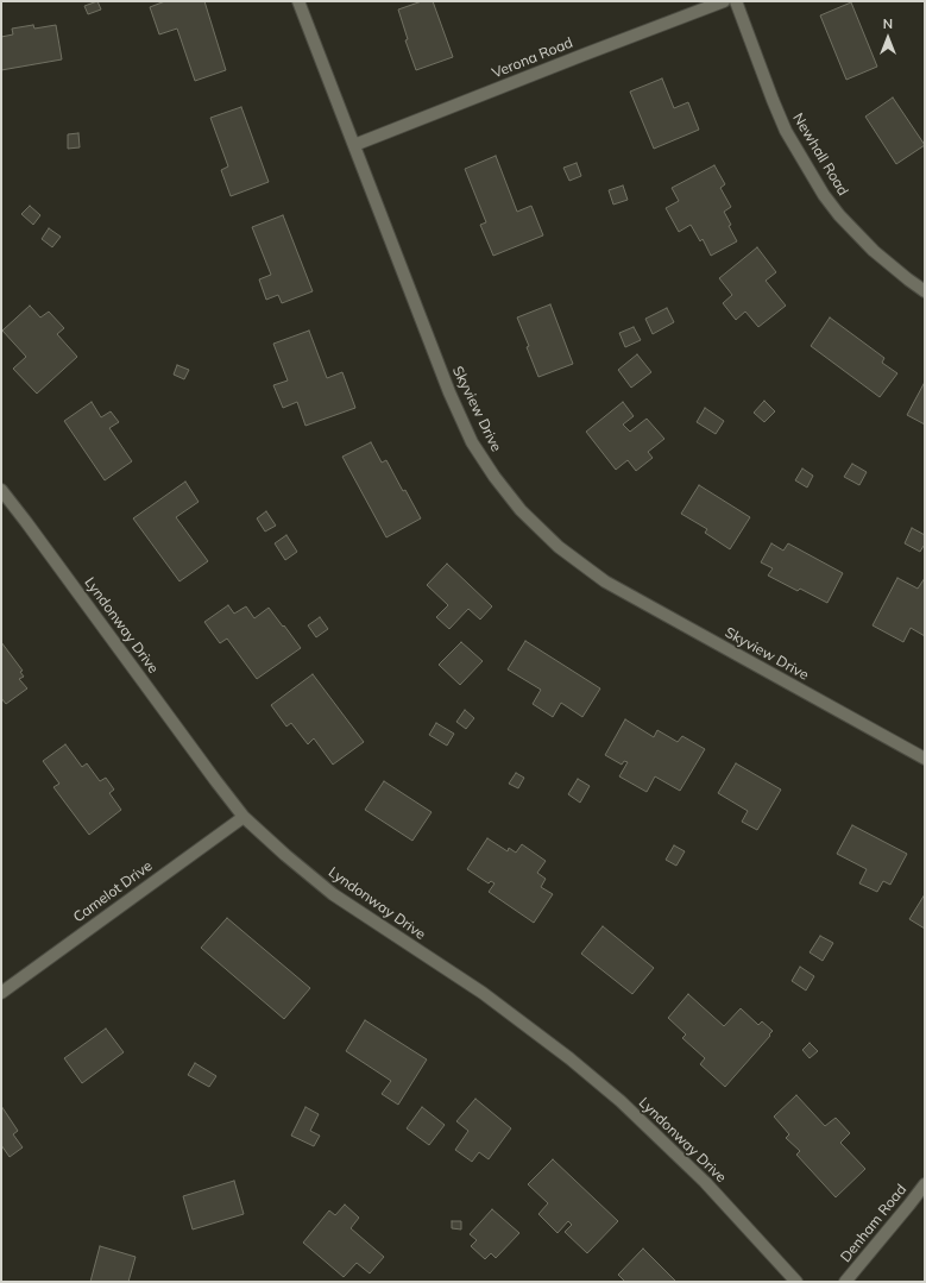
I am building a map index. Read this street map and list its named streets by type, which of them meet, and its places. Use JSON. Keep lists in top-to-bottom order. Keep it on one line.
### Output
{"streets":{"street":["Verona Road","Newhall Road","Skyview Drive","Lyndonway Drive","Camelot Drive","Denham Road"]},"crossings":[["Verona Road","Skyview Drive"],["Lyndonway Drive","Camelot Drive"]],"north":"top"}
